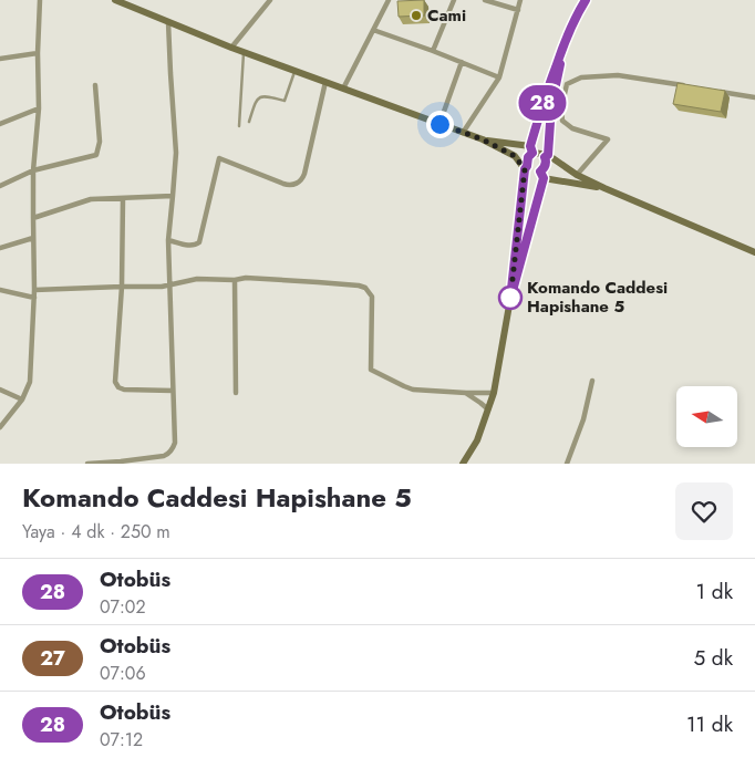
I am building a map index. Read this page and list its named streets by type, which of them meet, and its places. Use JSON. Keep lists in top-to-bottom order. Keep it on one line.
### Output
{"places":["Cami","Komando Caddesi Hapishane 5"],"lines":["bus line 28"],"north":"left","page":{"on_map":"28","heading":["Komando Caddesi Hapishane 5","Yaya · 4 dk · 250 m"],"list":[{"mark":"28","name":"Otobüs","note":"07:02","value":"1 dk"},{"mark":"27","name":"Otobüs","note":"07:06","value":"5 dk"},{"mark":"28","name":"Otobüs","note":"07:12","value":"11 dk"}]}}
